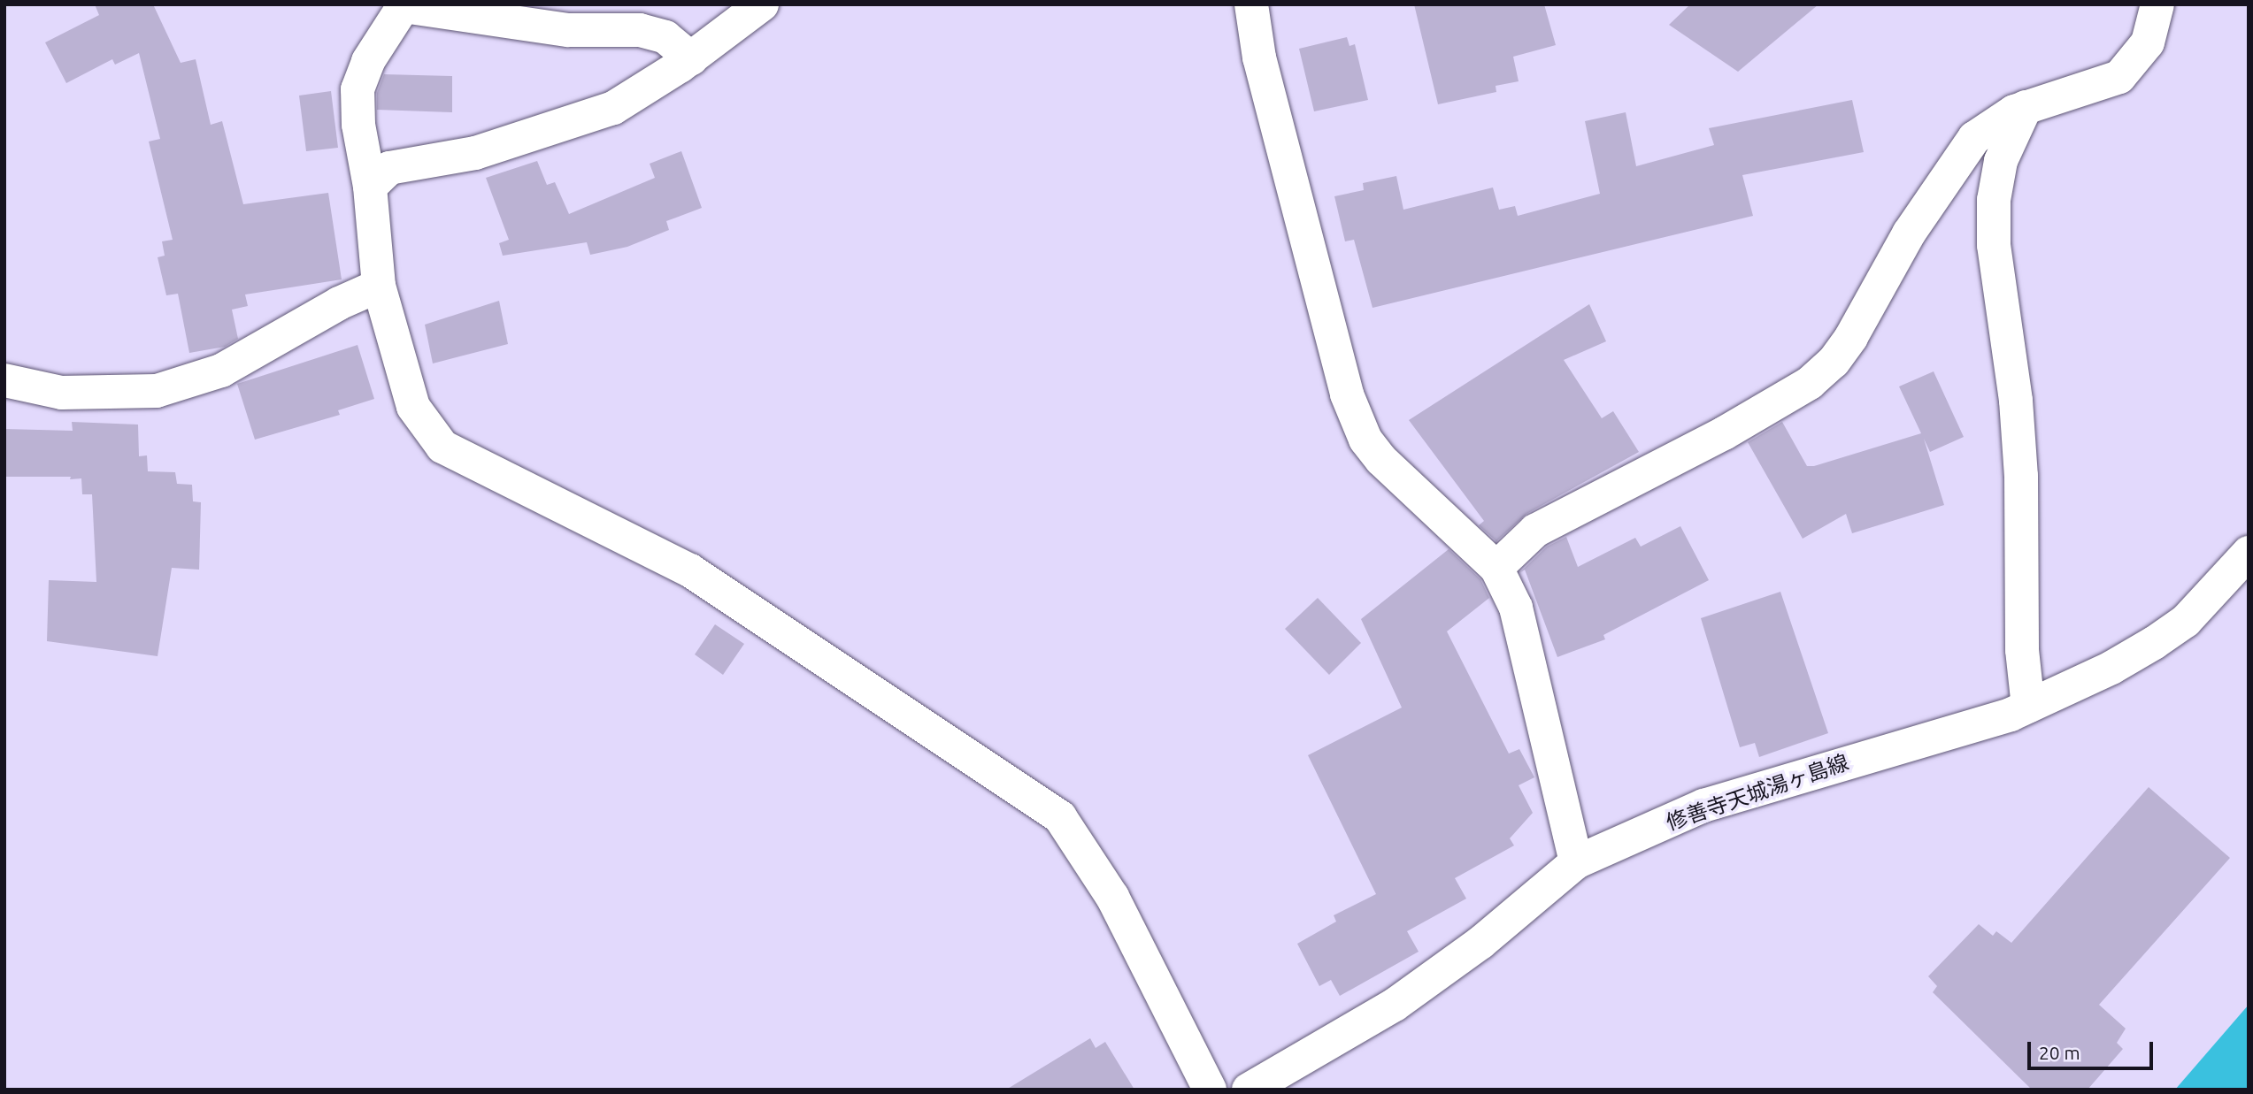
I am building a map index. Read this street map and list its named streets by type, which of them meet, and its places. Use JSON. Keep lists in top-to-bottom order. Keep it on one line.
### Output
{"streets":{"street":["修善寺天城湯ヶ島線"]},"scale_bar":"20 m"}
